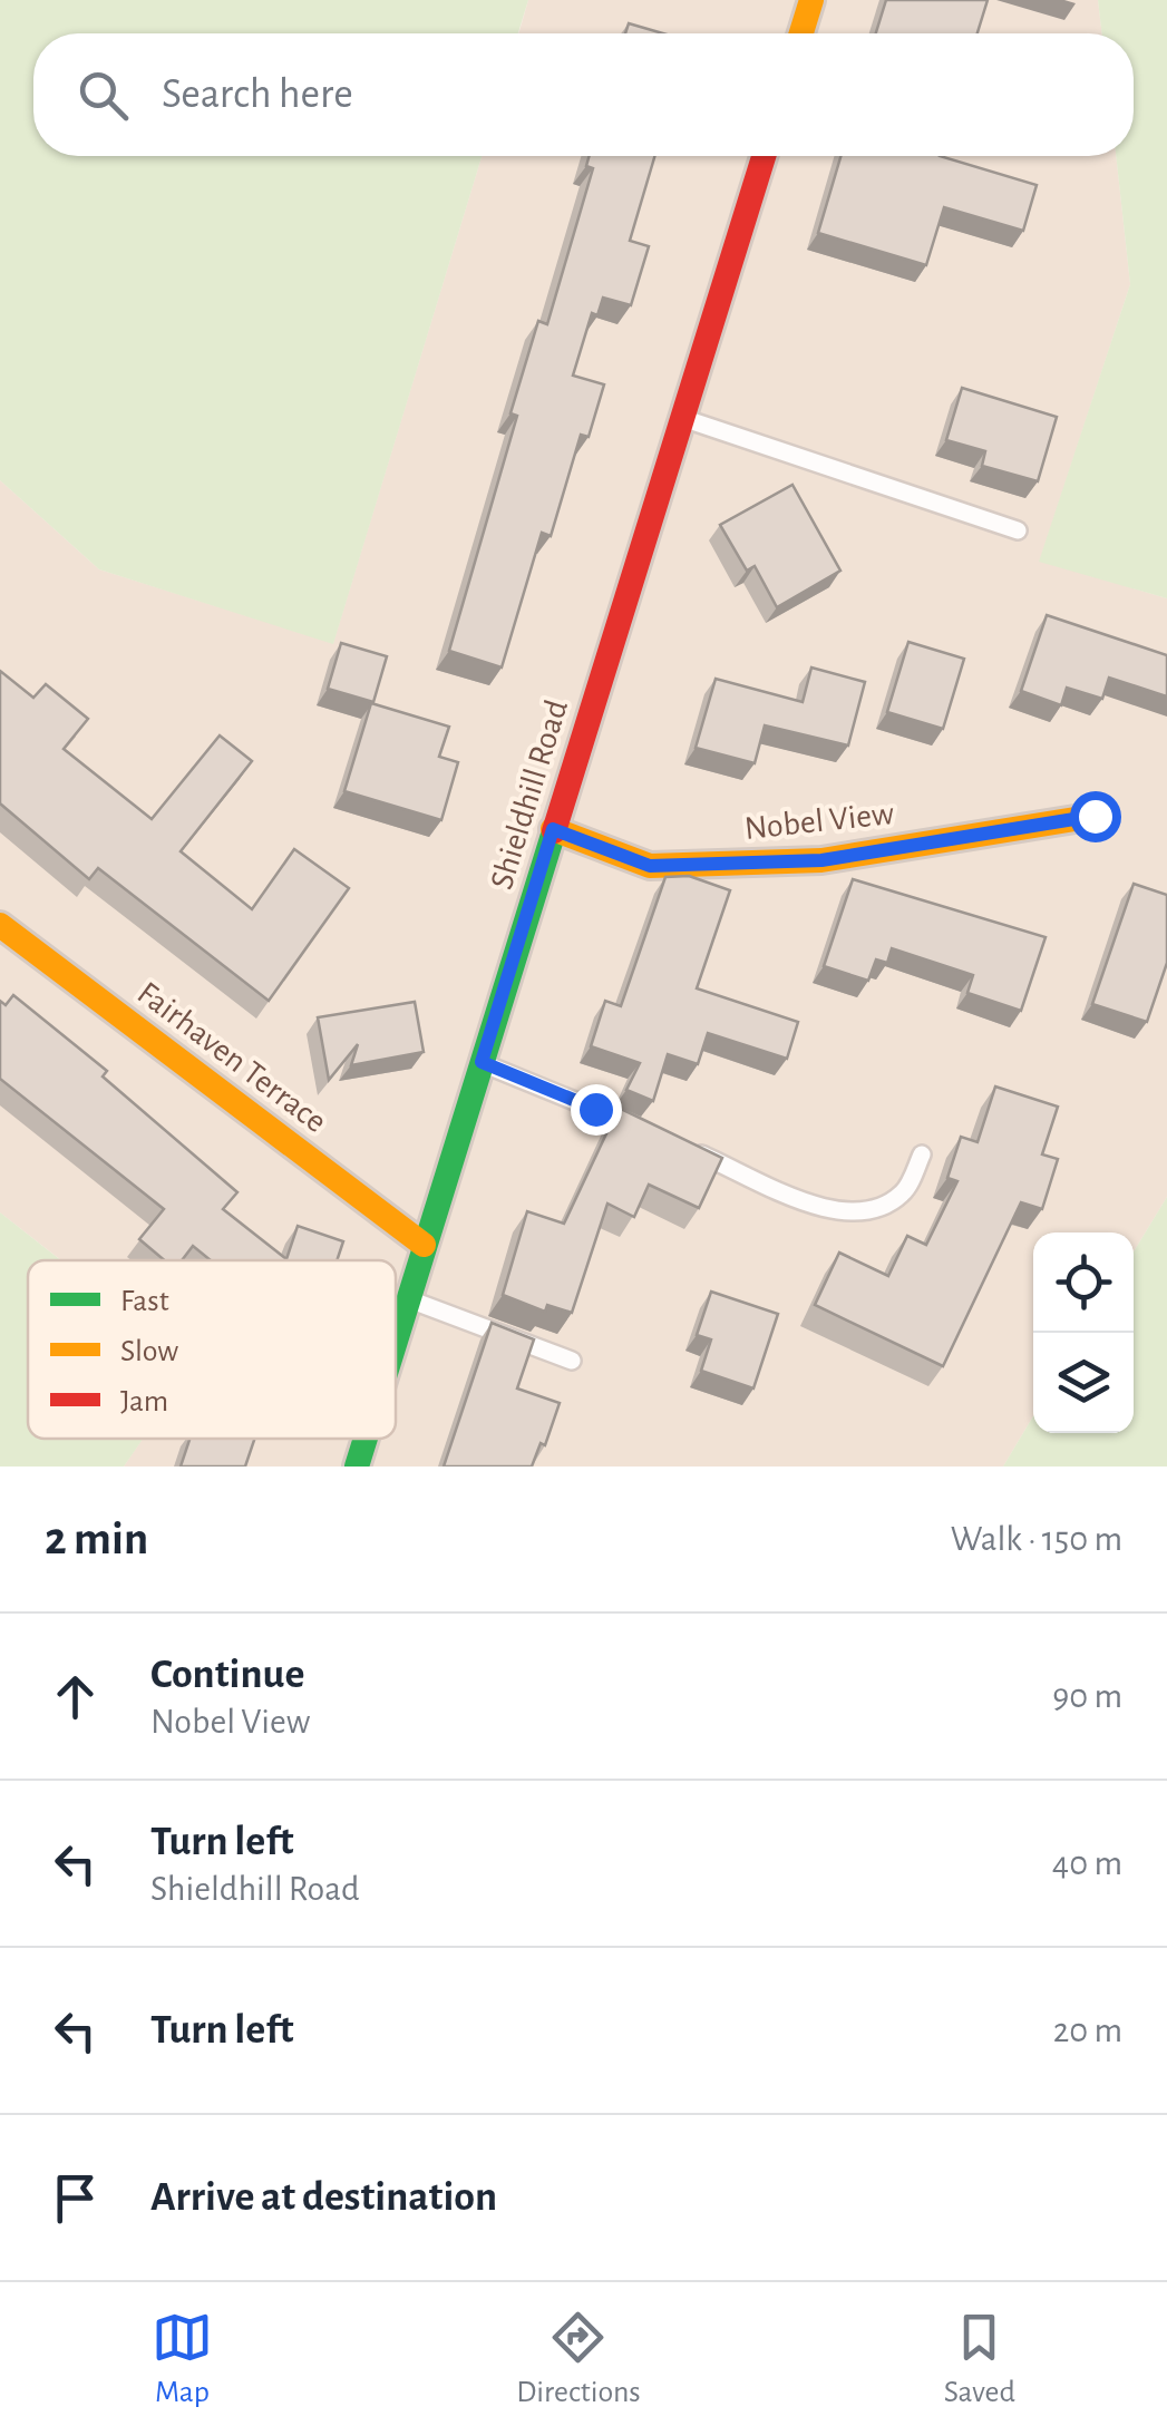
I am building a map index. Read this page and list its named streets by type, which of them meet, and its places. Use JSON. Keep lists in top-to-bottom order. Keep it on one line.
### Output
{"streets":{"main road":["Shieldhill Road","Nobel View","Fairhaven Terrace"]},"crossings":[["Shieldhill Road","Nobel View"],["Shieldhill Road","Fairhaven Terrace"]],"legend":["Fast","Slow","Jam"],"page":{"search":"Search here","heading":["2 min","Walk · 150 m"],"list":[["Continue","Nobel View","90 m"],["Turn left","Shieldhill Road","40 m"],["Turn left","20 m"],"Arrive at destination"],"nav":["Map","Directions","Saved"]}}
